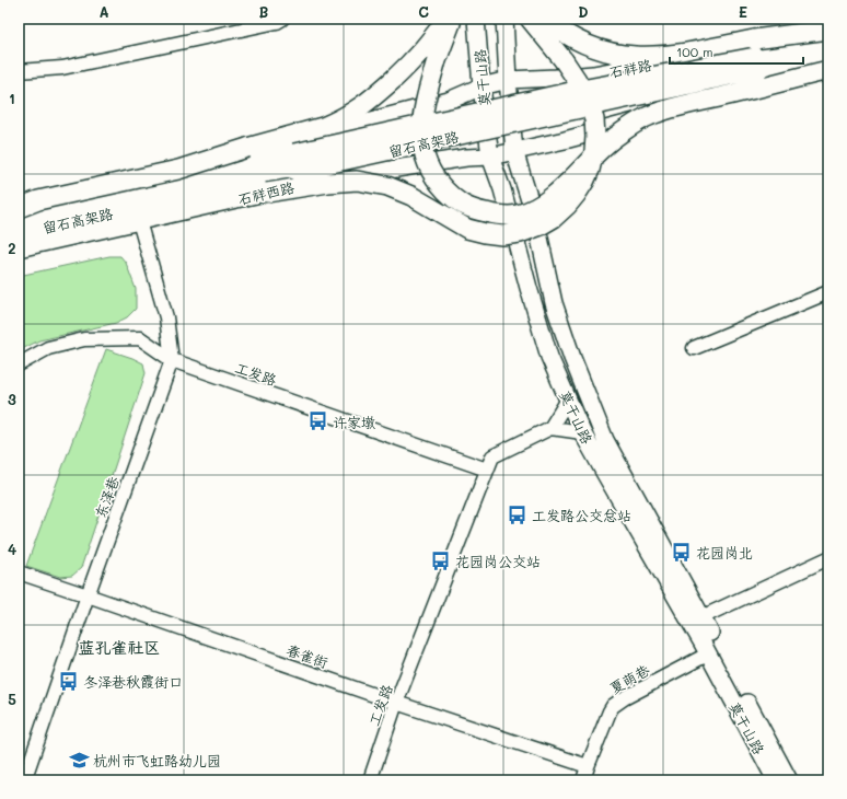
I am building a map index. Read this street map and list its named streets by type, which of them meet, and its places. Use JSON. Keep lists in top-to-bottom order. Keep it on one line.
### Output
{"streets":{"highway":["留石高架路"],"main road":["石祥路","莫干山路","石祥西路"],"street":["工发路","东泽巷","春雀街","夏萌巷"]},"crossings":[["石祥路","莫干山路"],["莫干山路","石祥西路"],["莫干山路","工发路"],["莫干山路","夏萌巷"],["石祥西路","东泽巷"],["工发路","东泽巷"],["工发路","春雀街"],["东泽巷","春雀街"],["春雀街","夏萌巷"]],"districts":["蓝孔雀社区"],"places":{"bus stop":["许家墩","工发路公交总站","花园岗北","花园岗公交站","冬泽巷秋霞街口"],"school or university":["杭州市飞虹路幼儿园"]},"scale_bar":"100 m","grid":{"columns":["A","B","C","D","E"],"rows":["1","2","3","4","5"]}}
